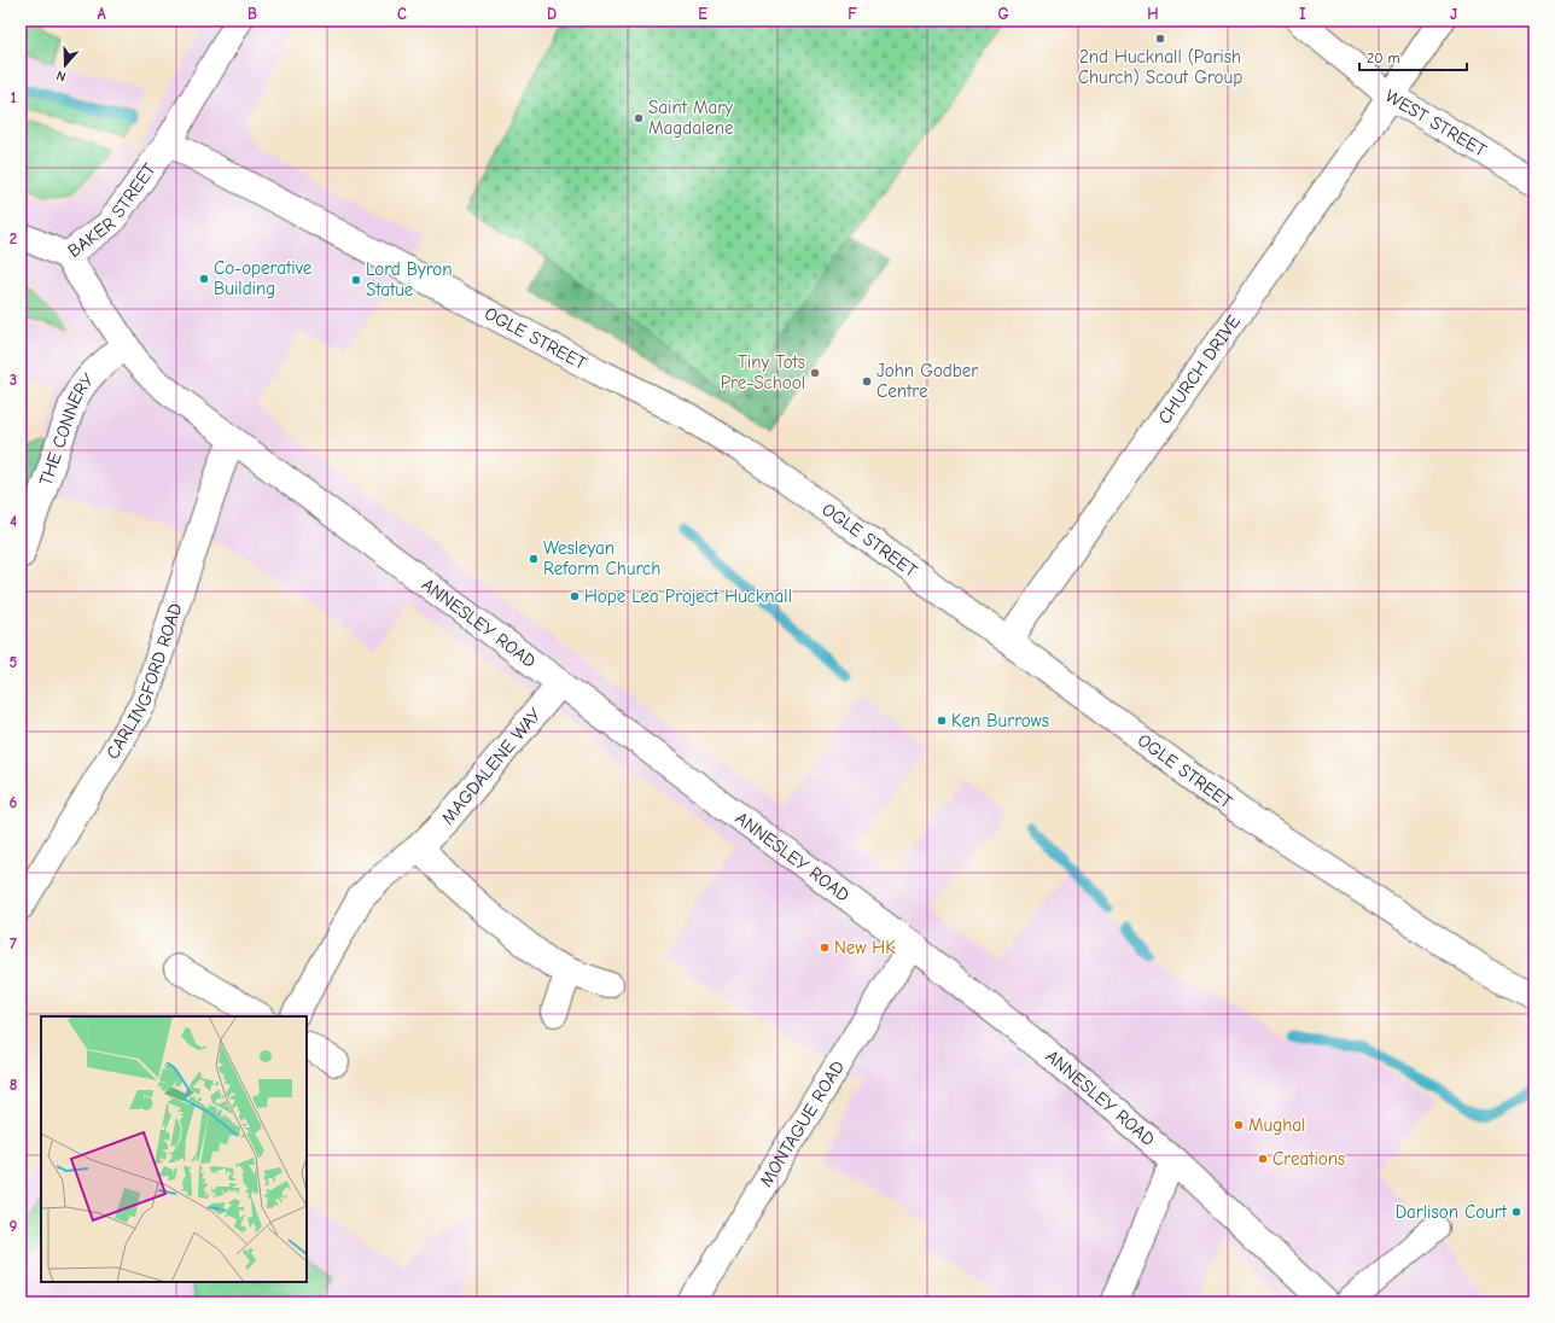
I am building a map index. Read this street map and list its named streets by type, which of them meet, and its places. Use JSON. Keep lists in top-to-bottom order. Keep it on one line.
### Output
{"streets":{"street":["WEST STREET","BAKER STREET","OGLE STREET","CHURCH DRIVE","THE CONNERY","ANNESLEY ROAD","CARLINGFORD ROAD","MAGDALENE WAY","MONTAGUE ROAD"]},"crossings":[["WEST STREET","CHURCH DRIVE"],["BAKER STREET","OGLE STREET"],["BAKER STREET","THE CONNERY"],["BAKER STREET","ANNESLEY ROAD"],["BAKER STREET","CARLINGFORD ROAD"],["OGLE STREET","CHURCH DRIVE"],["ANNESLEY ROAD","CARLINGFORD ROAD"],["ANNESLEY ROAD","MAGDALENE WAY"],["ANNESLEY ROAD","MONTAGUE ROAD"]],"places":["2nd Hucknall (Parish Church) Scout Group","Saint Mary Magdalene","Co-operative Building","Lord Byron Statue","Tiny Tots Pre-School","John Godber Centre","Wesleyan Reform Church","Hope Lea Project Hucknall","Ken Burrows","New HK","Mughal","Creations","Darlison Court"],"scale_bar":"20 m","north":"bottom","grid":{"columns":["A","B","C","D","E","F","G","H","I","J"],"rows":["1","2","3","4","5","6","7","8","9"]}}
